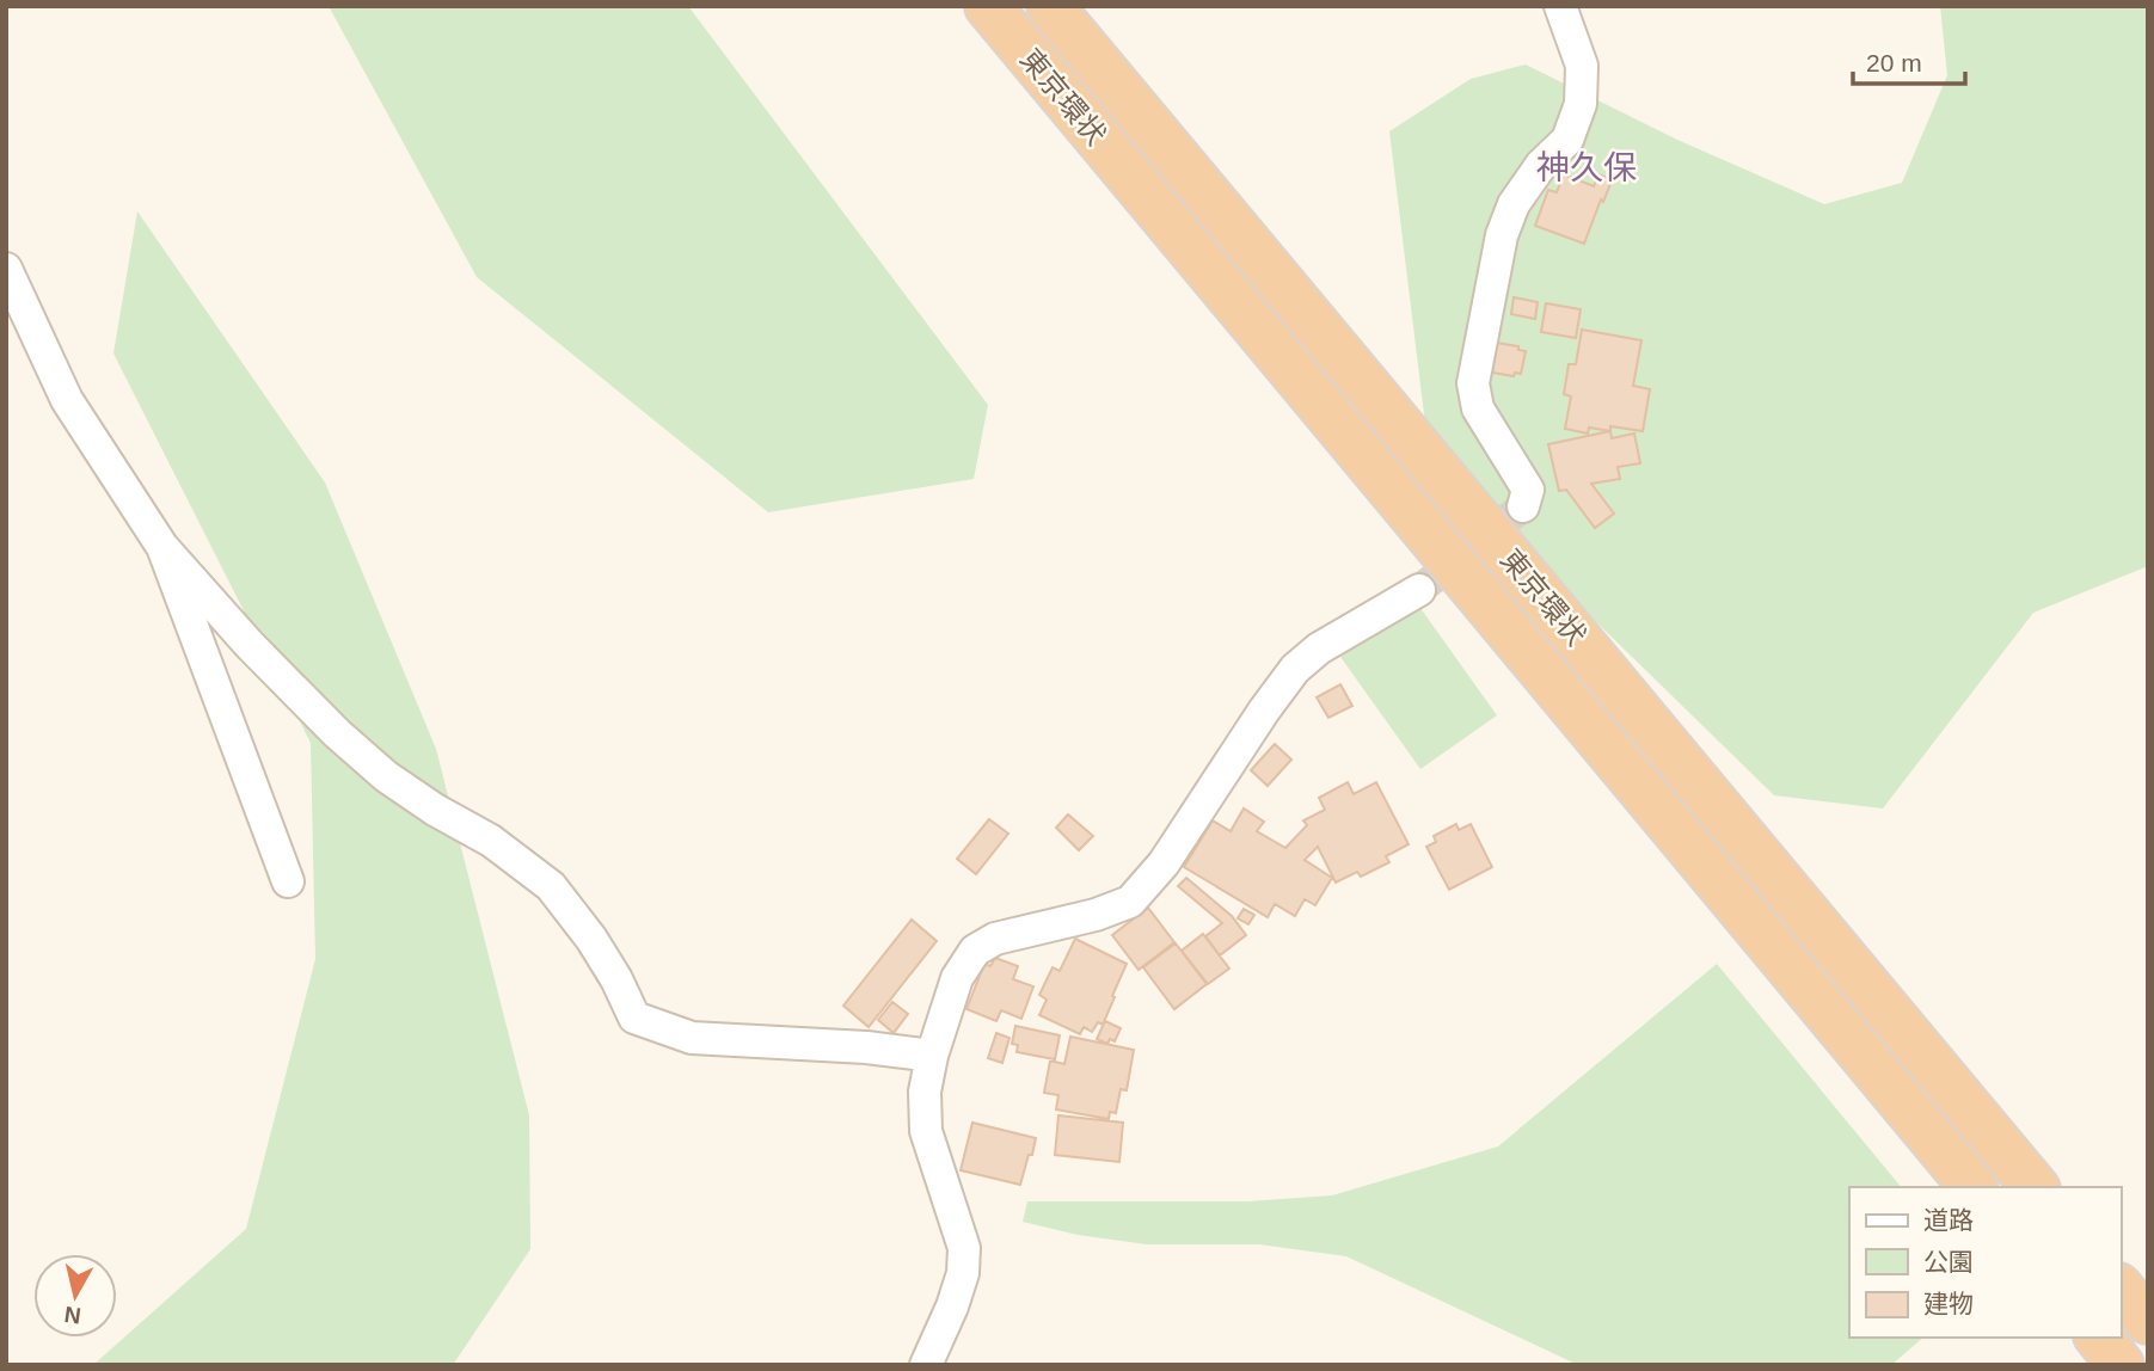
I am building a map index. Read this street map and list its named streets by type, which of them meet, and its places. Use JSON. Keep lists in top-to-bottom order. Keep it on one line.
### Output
{"streets":{"highway":["東京環状"]},"districts":["神久保"],"legend":["道路","公園","建物"],"scale_bar":"20 m","north":"bottom"}
